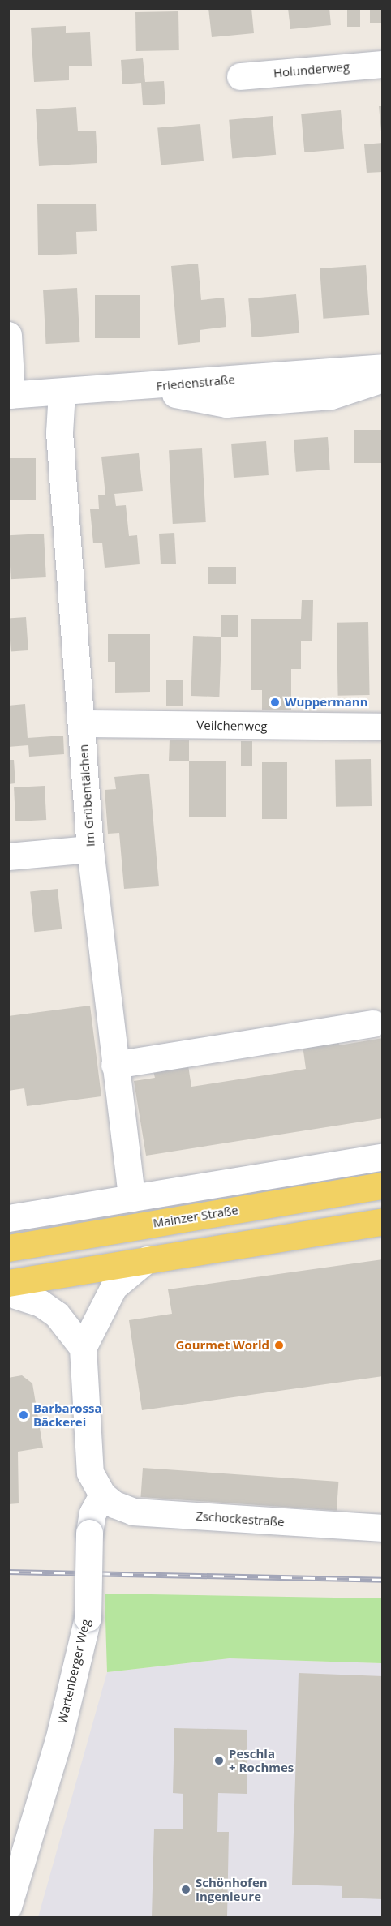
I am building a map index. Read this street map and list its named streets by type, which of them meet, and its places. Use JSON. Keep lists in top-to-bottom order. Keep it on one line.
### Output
{"streets":{"main road":["Mainzer Straße"],"street":["Holunderweg","Friedenstraße","Veilchenweg","Im Grübentälchen","Zschockestraße","Wartenberger Weg"]},"crossings":[["Friedenstraße","Im Grübentälchen"],["Veilchenweg","Im Grübentälchen"],["Zschockestraße","Wartenberger Weg"]],"places":["Wuppermann","Gourmet World","Barbarossa Bäckerei","Peschla + Rochmes","Schönhofen Ingenieure"]}
